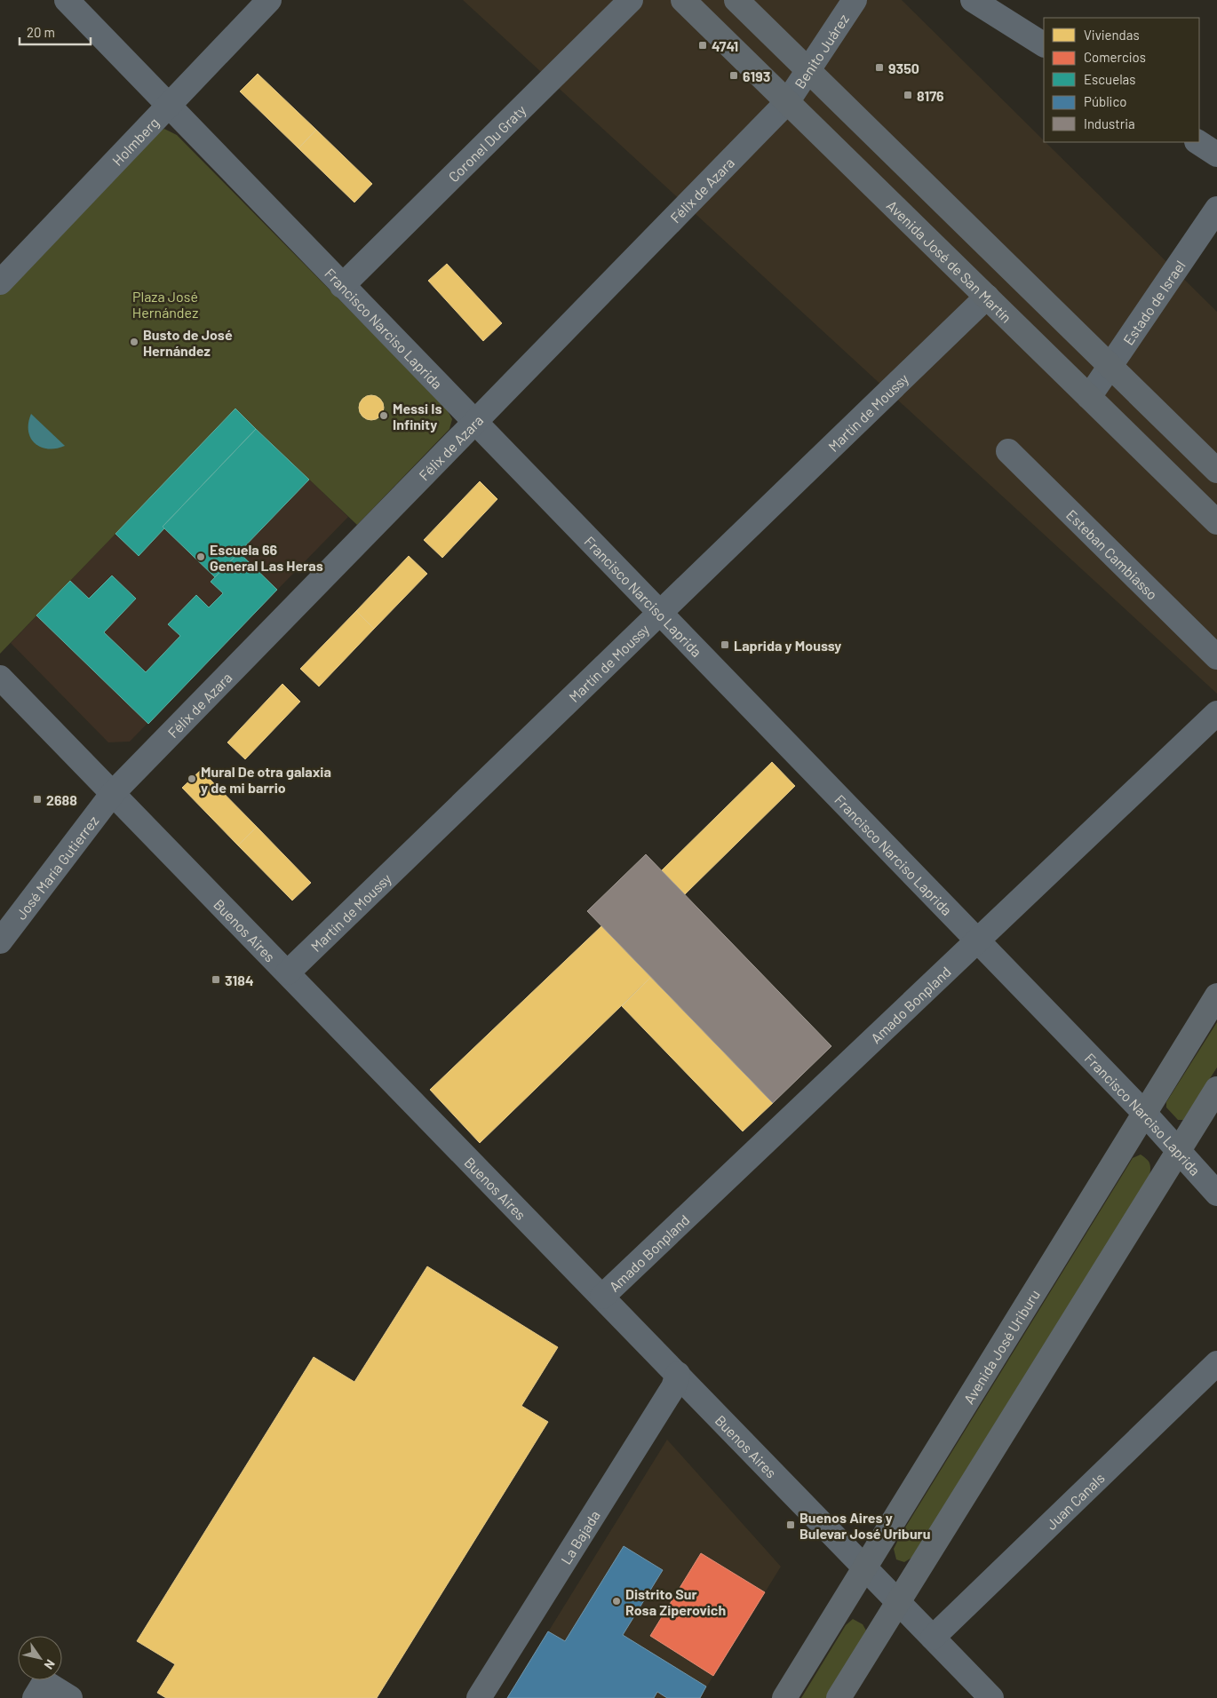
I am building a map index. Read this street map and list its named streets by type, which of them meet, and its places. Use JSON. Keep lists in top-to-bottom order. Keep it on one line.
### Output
{"streets":{"main road":["Avenida José de San Martín","Avenida José Uriburu"],"street":["Benito Juárez","Holmberg","Coronel Du Graty","Félix de Azara","Estado de Israel","Francisco Narciso Laprida","Martín de Moussy","Esteban Cambiasso","José María Gutierrez","Buenos Aires","Amado Bonpland","Juan Canals","La Bajada"]},"crossings":[["Benito Juárez","Félix de Azara"],["Benito Juárez","Avenida José de San Martín"],["Holmberg","Francisco Narciso Laprida"],["Coronel Du Graty","Francisco Narciso Laprida"],["Félix de Azara","Avenida José de San Martín"],["Félix de Azara","Francisco Narciso Laprida"],["Félix de Azara","José María Gutierrez"],["Félix de Azara","Buenos Aires"],["Avenida José de San Martín","Estado de Israel"],["Avenida José de San Martín","Martín de Moussy"],["Francisco Narciso Laprida","Martín de Moussy"],["Francisco Narciso Laprida","Amado Bonpland"],["Francisco Narciso Laprida","Avenida José Uriburu"],["Martín de Moussy","Buenos Aires"],["José María Gutierrez","Buenos Aires"],["Buenos Aires","Amado Bonpland"],["Buenos Aires","Avenida José Uriburu"],["Buenos Aires","Juan Canals"],["Buenos Aires","La Bajada"]],"parks":["Plaza José Hernández"],"places":{"transit":["4741","9350","6193","8176","Laprida y Moussy","2688","3184","Buenos Aires y Bulevar José Uriburu"],"other":["Busto de José Hernández","Messi Is Infinity","Escuela 66 General Las Heras","Mural De otra galaxia y de mi barrio","Distrito Sur Rosa Ziperovich"]},"legend":["Viviendas","Comercios","Escuelas","Público","Industria"],"scale_bar":"20 m","north":"bottom right"}
